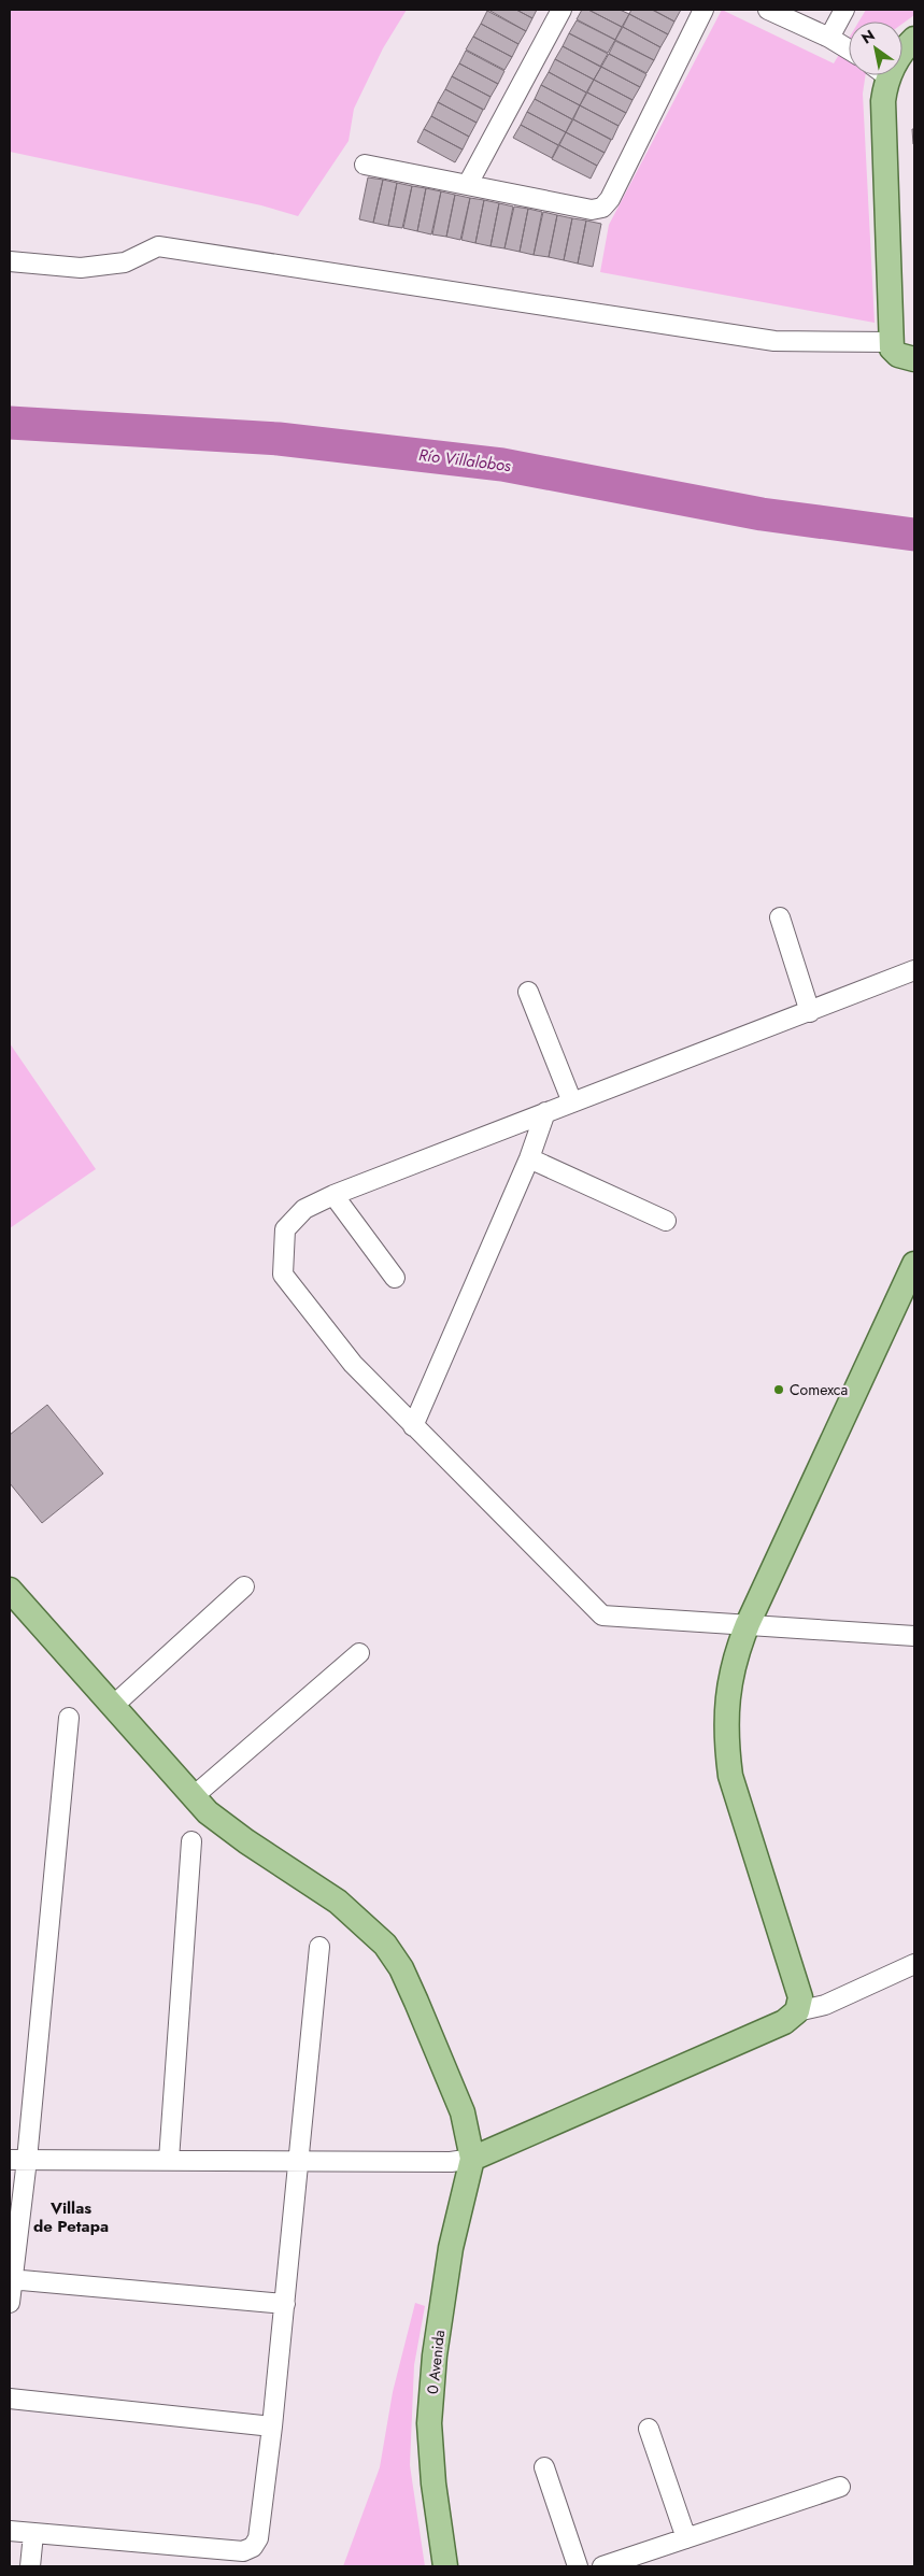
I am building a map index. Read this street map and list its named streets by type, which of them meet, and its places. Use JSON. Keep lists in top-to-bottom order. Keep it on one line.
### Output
{"streets":{"main road":["0 Avenida"]},"districts":["Villas de Petapa"],"water":["Río Villalobos"],"places":["Comexca"],"north":"top left"}
